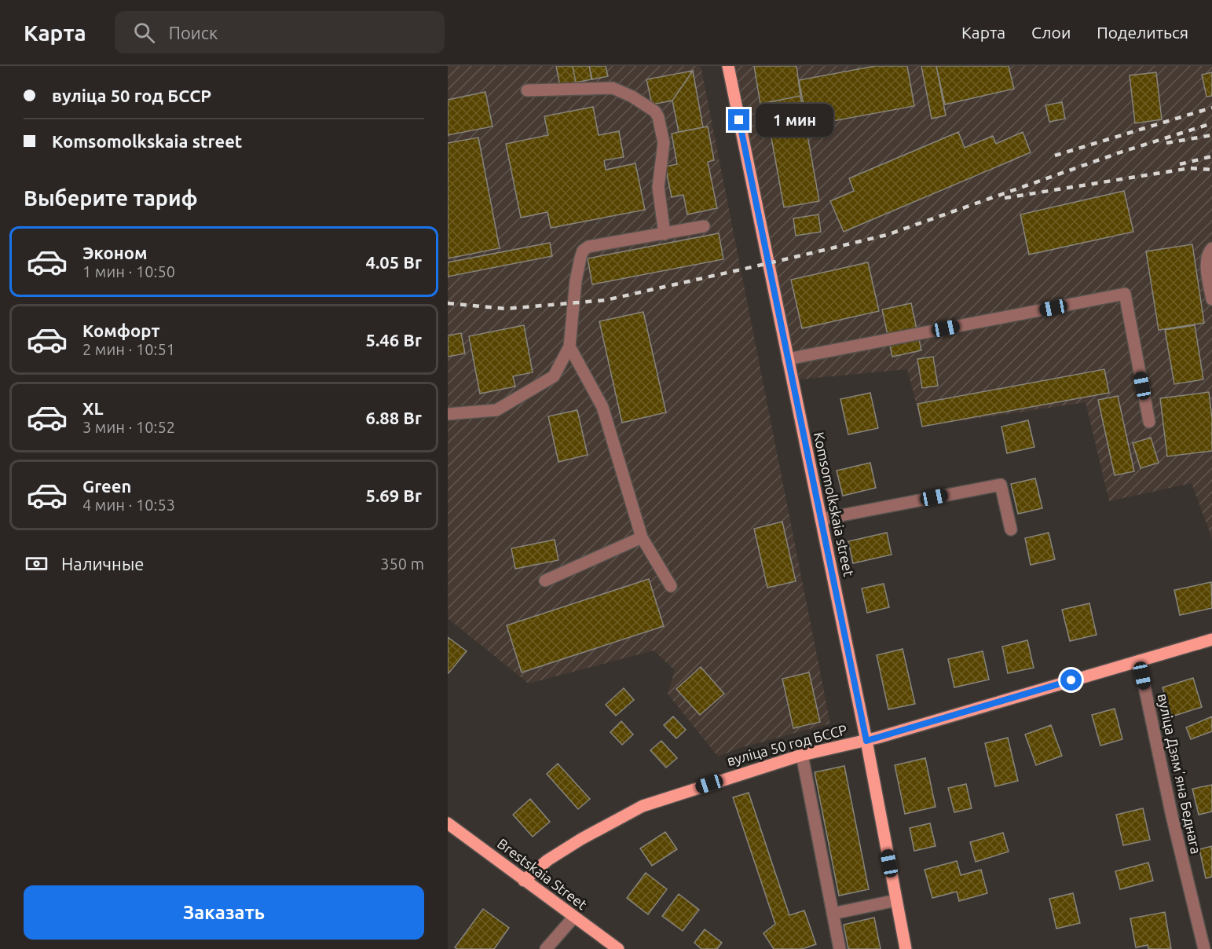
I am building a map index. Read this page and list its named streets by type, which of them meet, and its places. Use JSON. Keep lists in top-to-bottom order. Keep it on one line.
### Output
{"streets":{"main road":["Komsomolkskaia street","вуліца 50 год БССР","Brestskaia Street"],"street":["вуліца Дзямʼяна Беднага"]},"crossings":[["Komsomolkskaia street","вуліца 50 год БССР"],["вуліца 50 год БССР","вуліца Дзямʼяна Беднага"],["вуліца 50 год БССР","Brestskaia Street"]],"page":{"header":"Карта","search":"Поиск","nav":["Карта","Слои","Поделиться"],"banner":["вуліца 50 год БССР","Komsomolkskaia street"],"bubble":"1 мин","heading":"Выберите тариф","list":[{"name":"Эконом","note":"1 мин · 10:50","value":"4.05 Br"},{"name":"Комфорт","note":"2 мин · 10:51","value":"5.46 Br"},{"name":"XL","note":"3 мин · 10:52","value":"6.88 Br"},{"name":"Green","note":"4 мин · 10:53","value":"5.69 Br"}],"pay":["Наличные","350 m"],"buttons":"Заказать"}}
